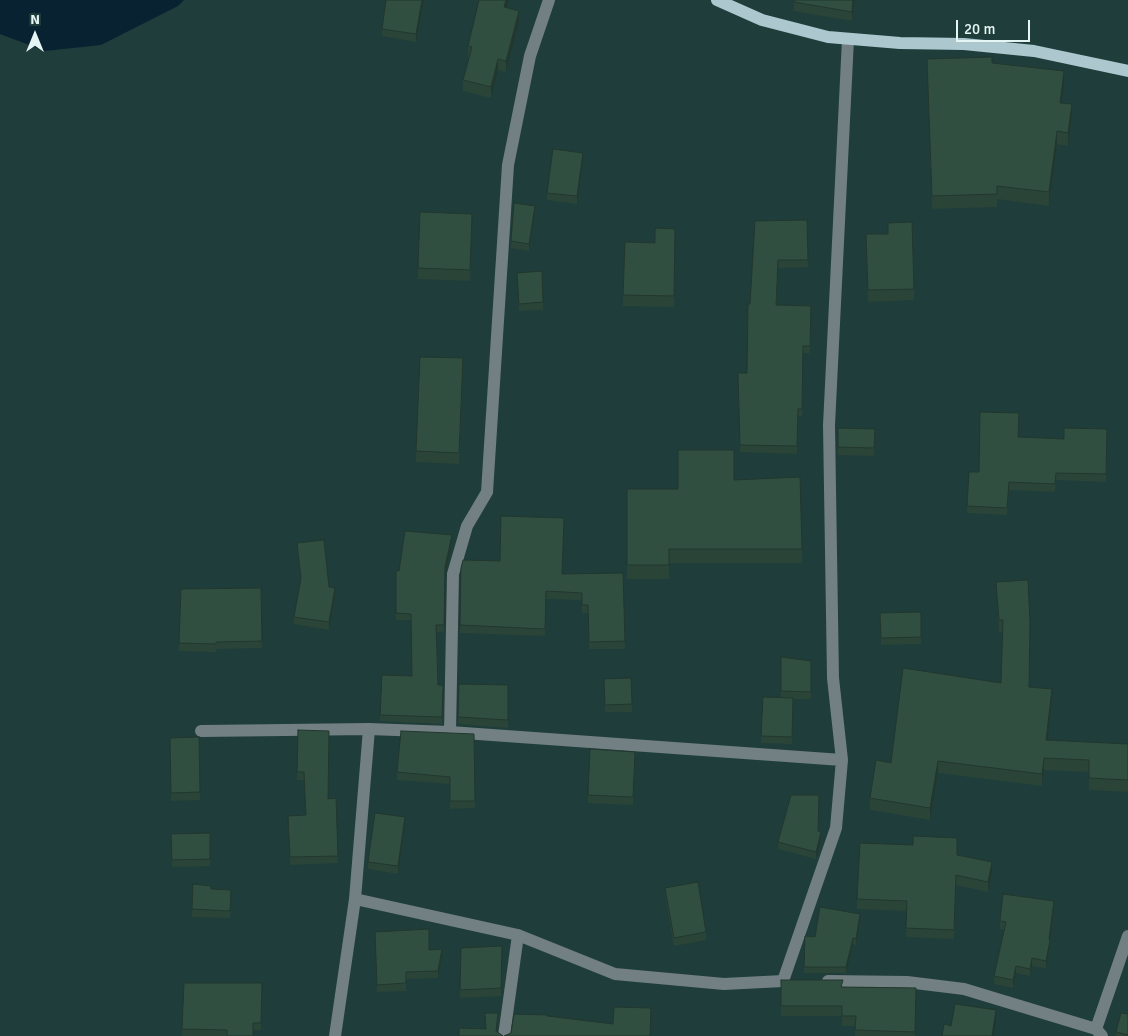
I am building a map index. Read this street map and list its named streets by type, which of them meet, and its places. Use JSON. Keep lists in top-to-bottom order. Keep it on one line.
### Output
{"scale_bar":"20 m","north":"top"}
